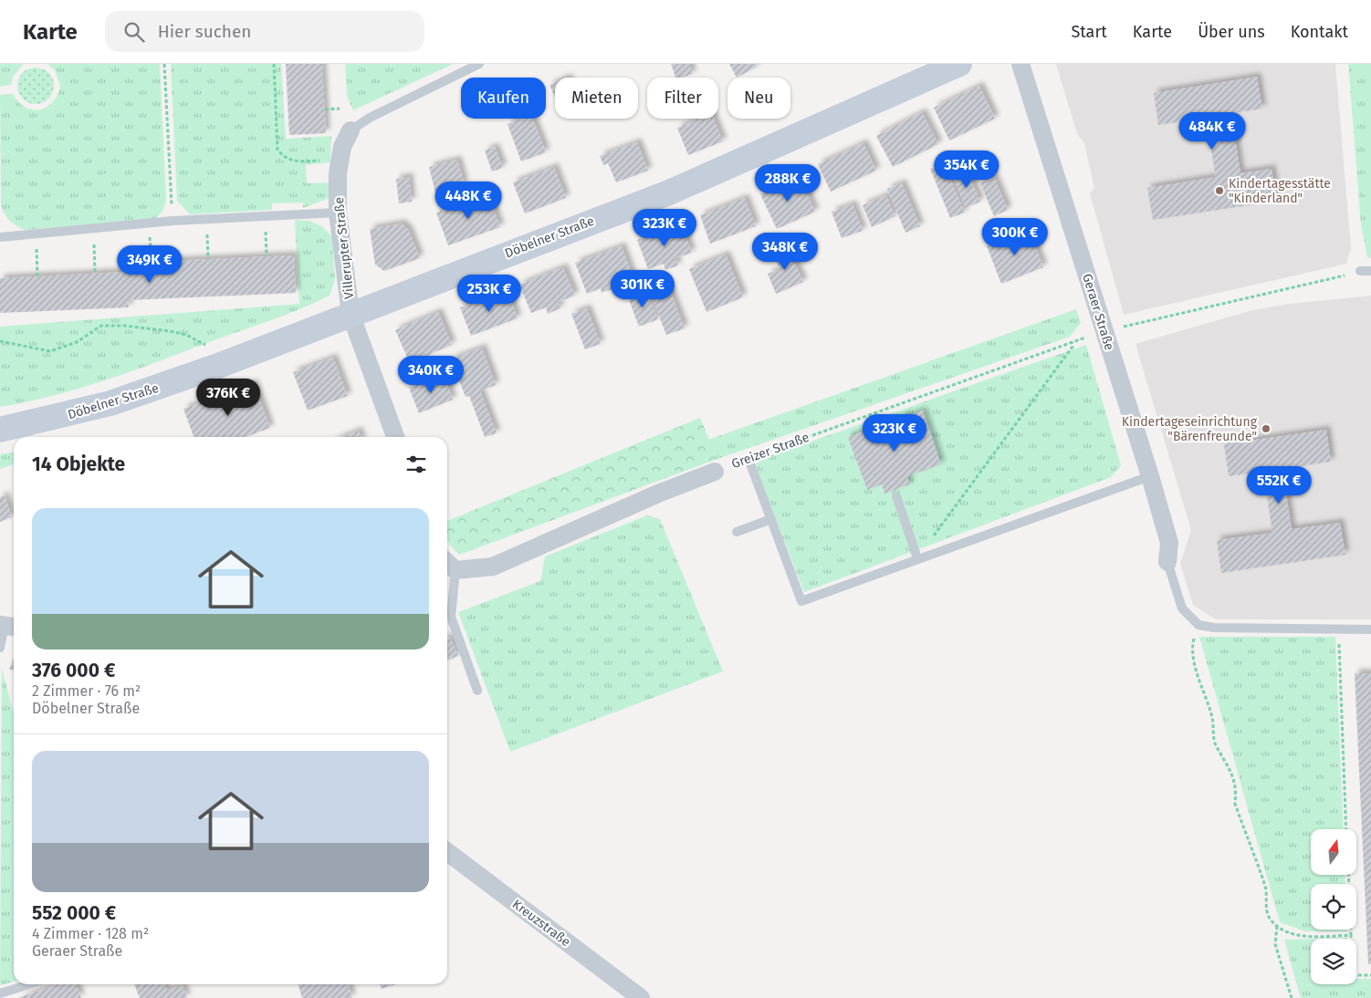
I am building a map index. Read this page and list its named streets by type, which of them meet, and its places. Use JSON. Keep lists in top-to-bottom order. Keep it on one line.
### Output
{"streets":{"street":["Döbelner Straße","Villerupter Straße","Geraer Straße","Kreuzstraße"],"path":["Greizer Straße"]},"crossings":[["Döbelner Straße","Villerupter Straße"],["Geraer Straße","Greizer Straße"]],"places":["Kindertagesstätte \"Kinderland\"","Kindertageseinrichtung \"Bärenfreunde\""],"north":"top","page":{"header":"Karte","search":"Hier suchen","nav":["Start","Karte","Über uns","Kontakt"],"chip":["Kaufen","Mieten","Filter","Neu"],"price":["484K €","354K €","288K €","448K €","323K €","300K €","348K €","349K €","301K €","253K €","340K €","376K €","323K €","552K €"],"heading":"14 Objekte","list":[{"name":"376 000 €","note":"2 Zimmer · 76 m² · Döbelner Straße"},{"name":"552 000 €","note":"4 Zimmer · 128 m² · Geraer Straße"}]}}
